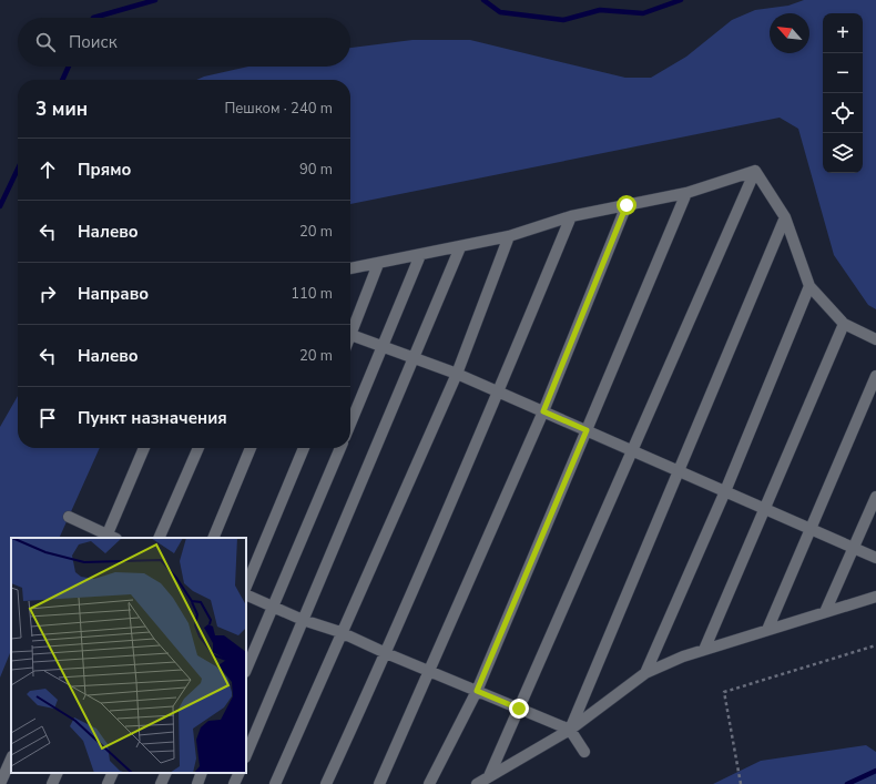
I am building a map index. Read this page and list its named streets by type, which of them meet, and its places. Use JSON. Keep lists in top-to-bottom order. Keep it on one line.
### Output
{"north":"top left","page":{"map_buttons":["+","−"],"search":"Поиск","heading":["3 мин","Пешком · 240 m"],"list":[["Прямо","90 m"],["Налево","20 m"],["Направо","110 m"],["Налево","20 m"],"Пункт назначения"]}}
